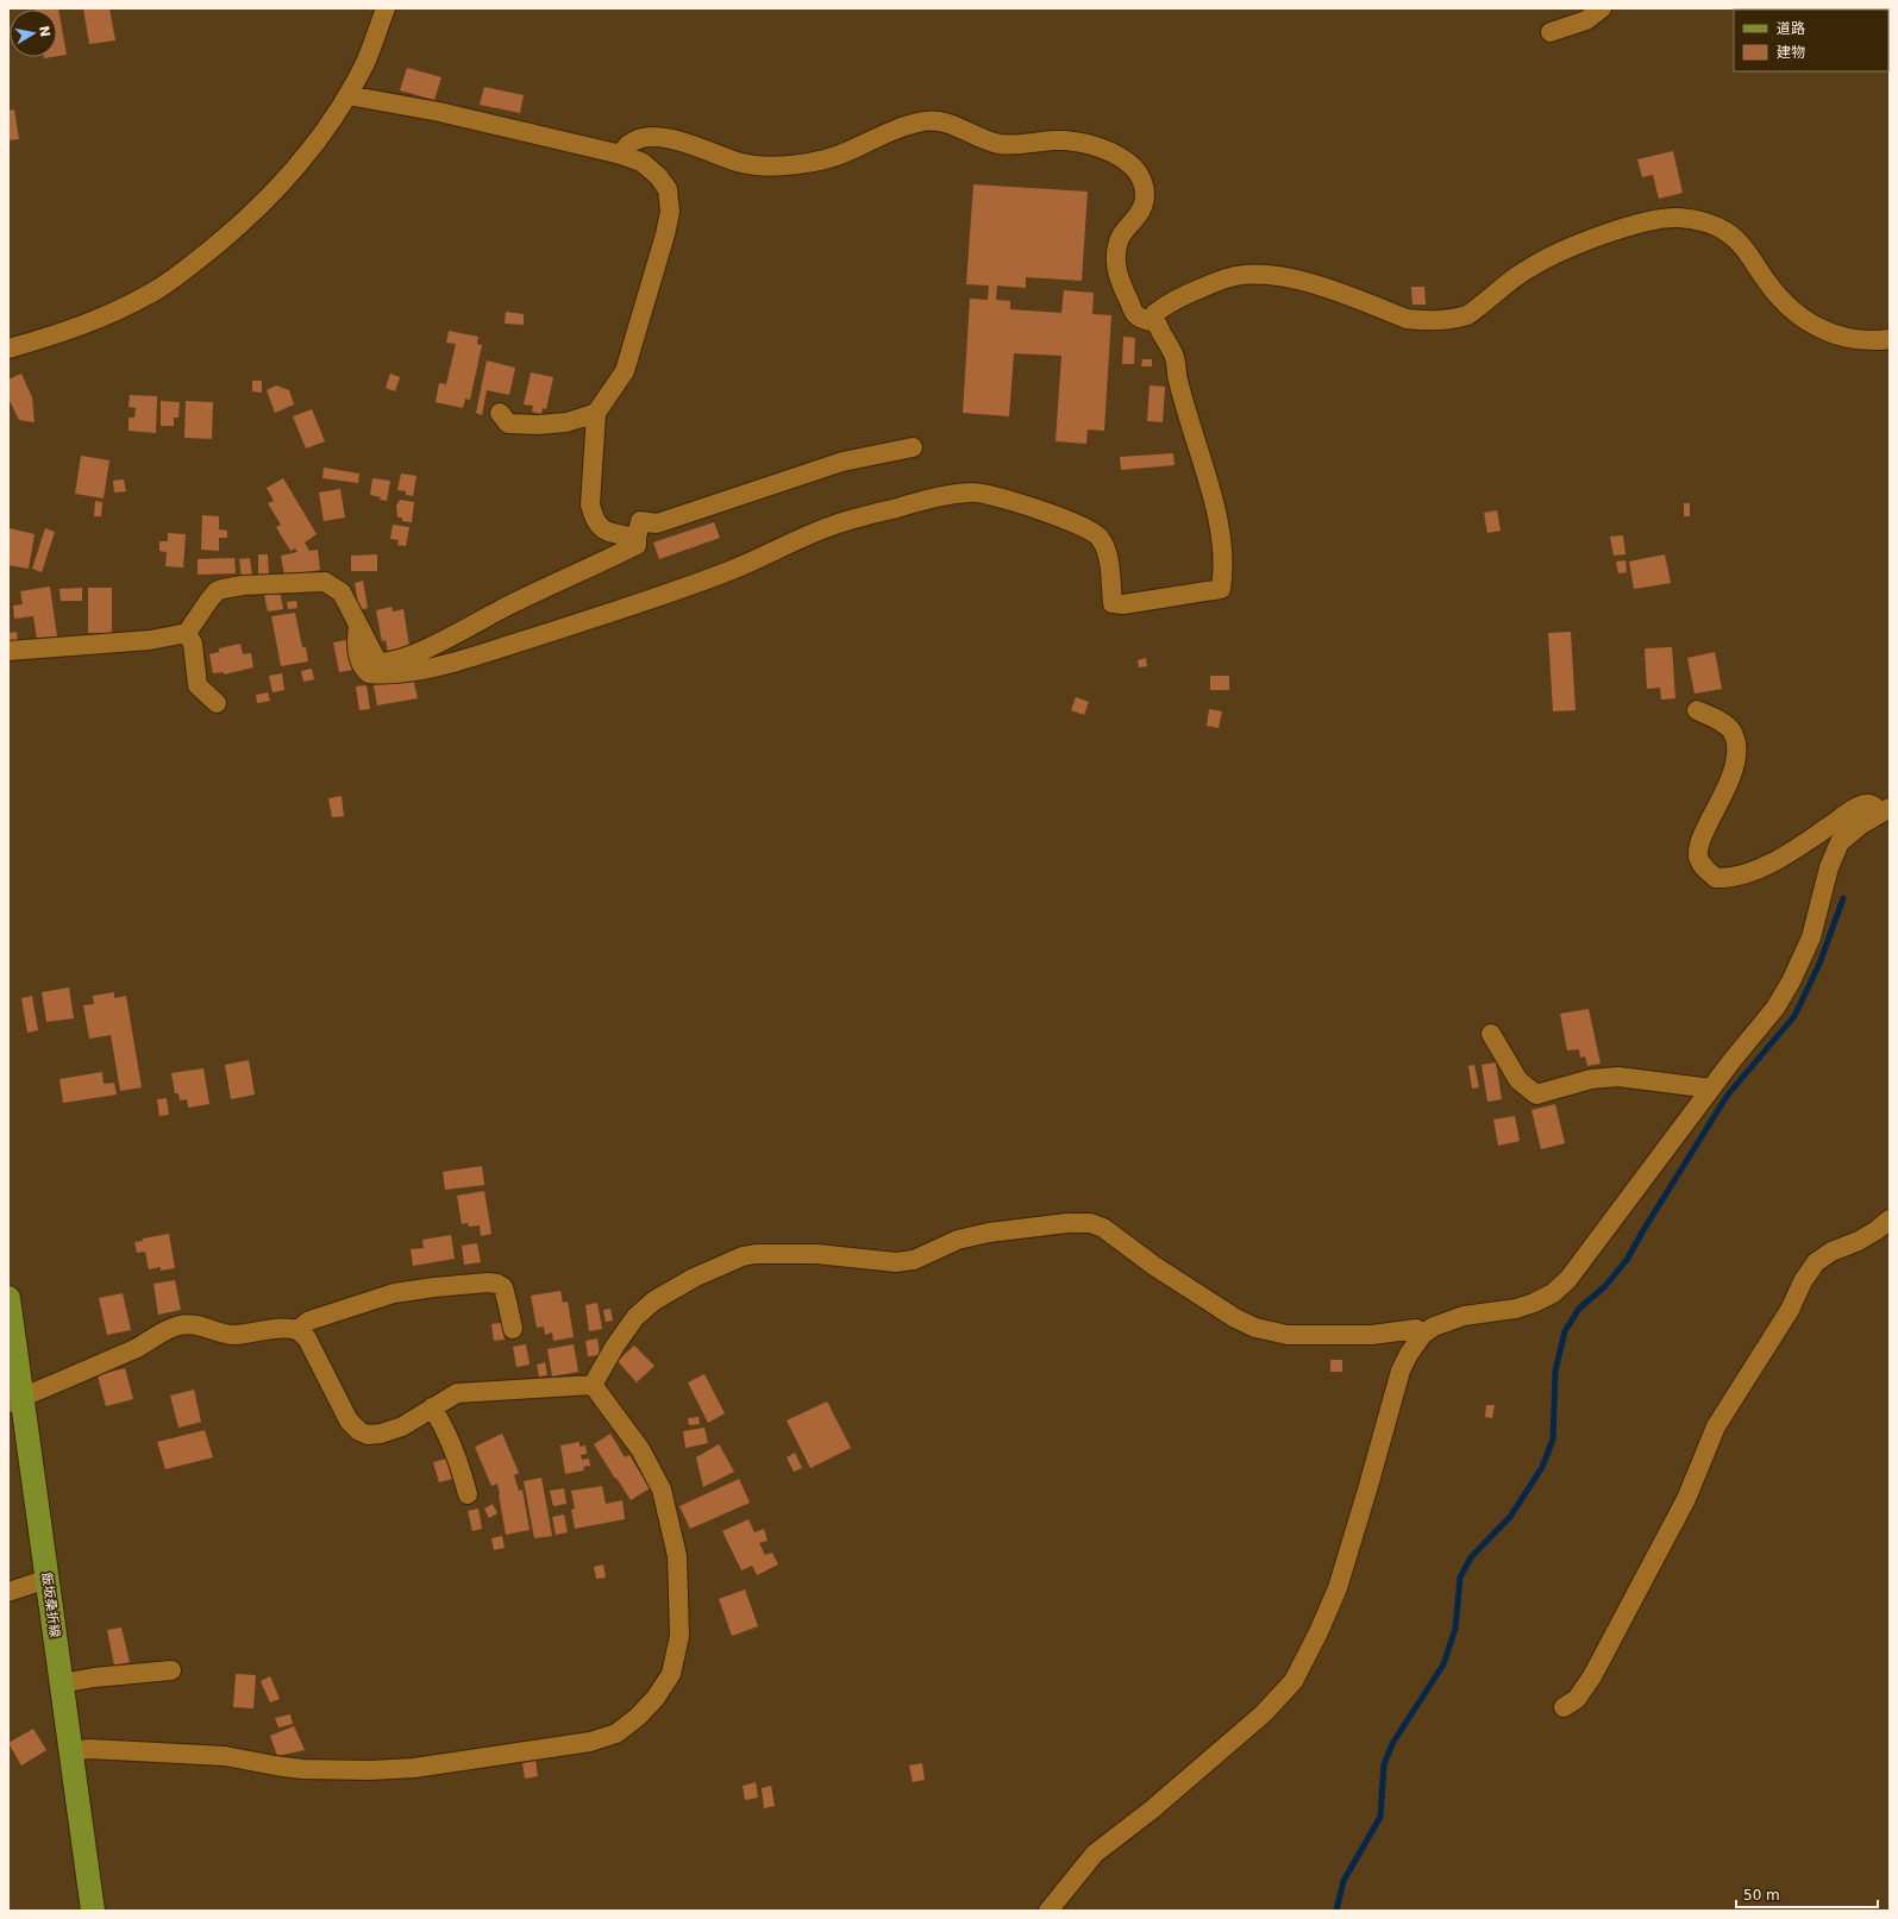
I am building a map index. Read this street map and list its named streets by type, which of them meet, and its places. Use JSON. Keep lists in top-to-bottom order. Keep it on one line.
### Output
{"streets":{"main road":["飯坂桑折線"]},"legend":["道路","建物"],"scale_bar":"50 m","north":"right"}
